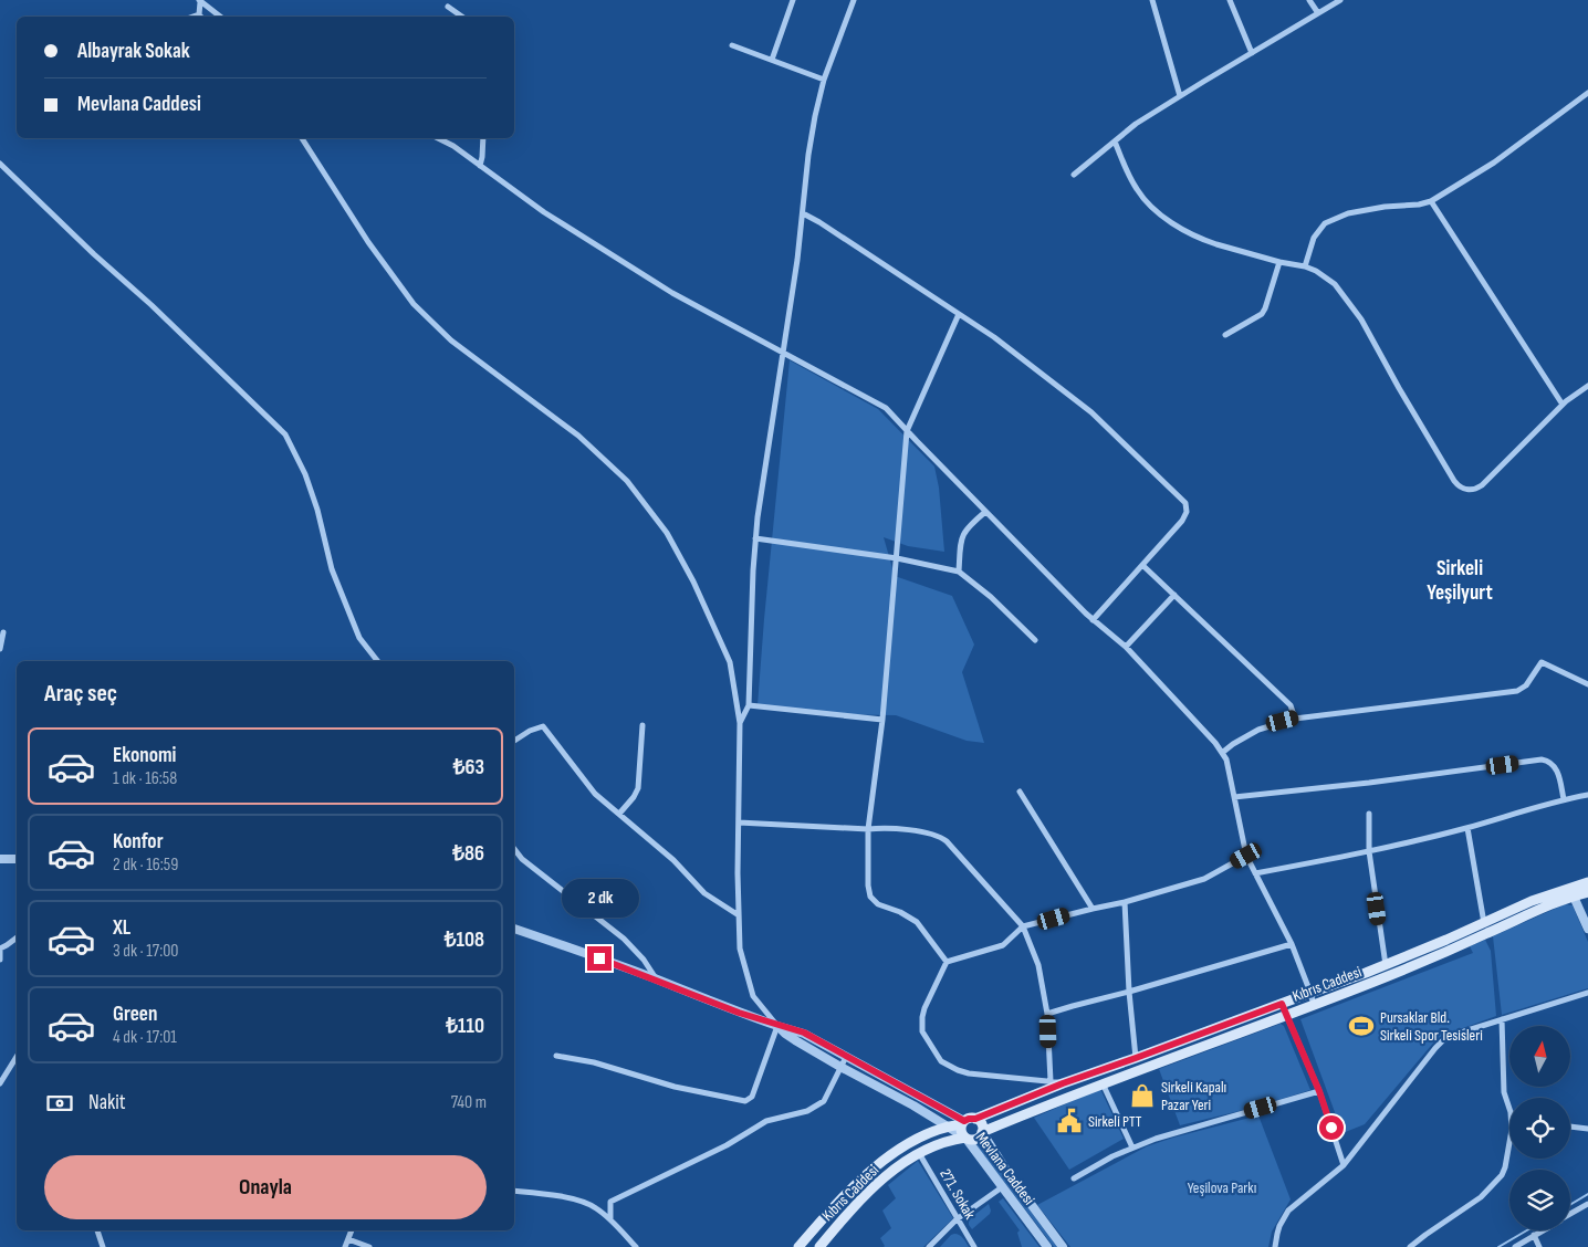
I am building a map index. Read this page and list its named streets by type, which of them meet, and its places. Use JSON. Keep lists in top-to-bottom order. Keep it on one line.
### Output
{"streets":{"main road":["Kıbrıs Caddesi"],"street":["Mevlana Caddesi","271. Sokak"]},"crossings":[["Kıbrıs Caddesi","Mevlana Caddesi"],["Kıbrıs Caddesi","271. Sokak"]],"districts":["Sirkeli Yeşilyurt"],"parks":["Yeşilova Parkı"],"places":{"sports":["Pursaklar Bld. Sirkeli Spor Tesisleri"],"shop":["Sirkeli Kapalı Pazar Yeri"],"public building":["Sirkeli PTT"]},"north":"top","page":{"banner":["Albayrak Sokak","Mevlana Caddesi"],"heading":"Araç seç","list":[{"name":"Ekonomi","note":"1 dk · 16:58","value":"₺63"},{"name":"Konfor","note":"2 dk · 16:59","value":"₺86"},{"name":"XL","note":"3 dk · 17:00","value":"₺108"},{"name":"Green","note":"4 dk · 17:01","value":"₺110"}],"bubble":"2 dk","pay":["Nakit","740 m"],"buttons":"Onayla"}}
